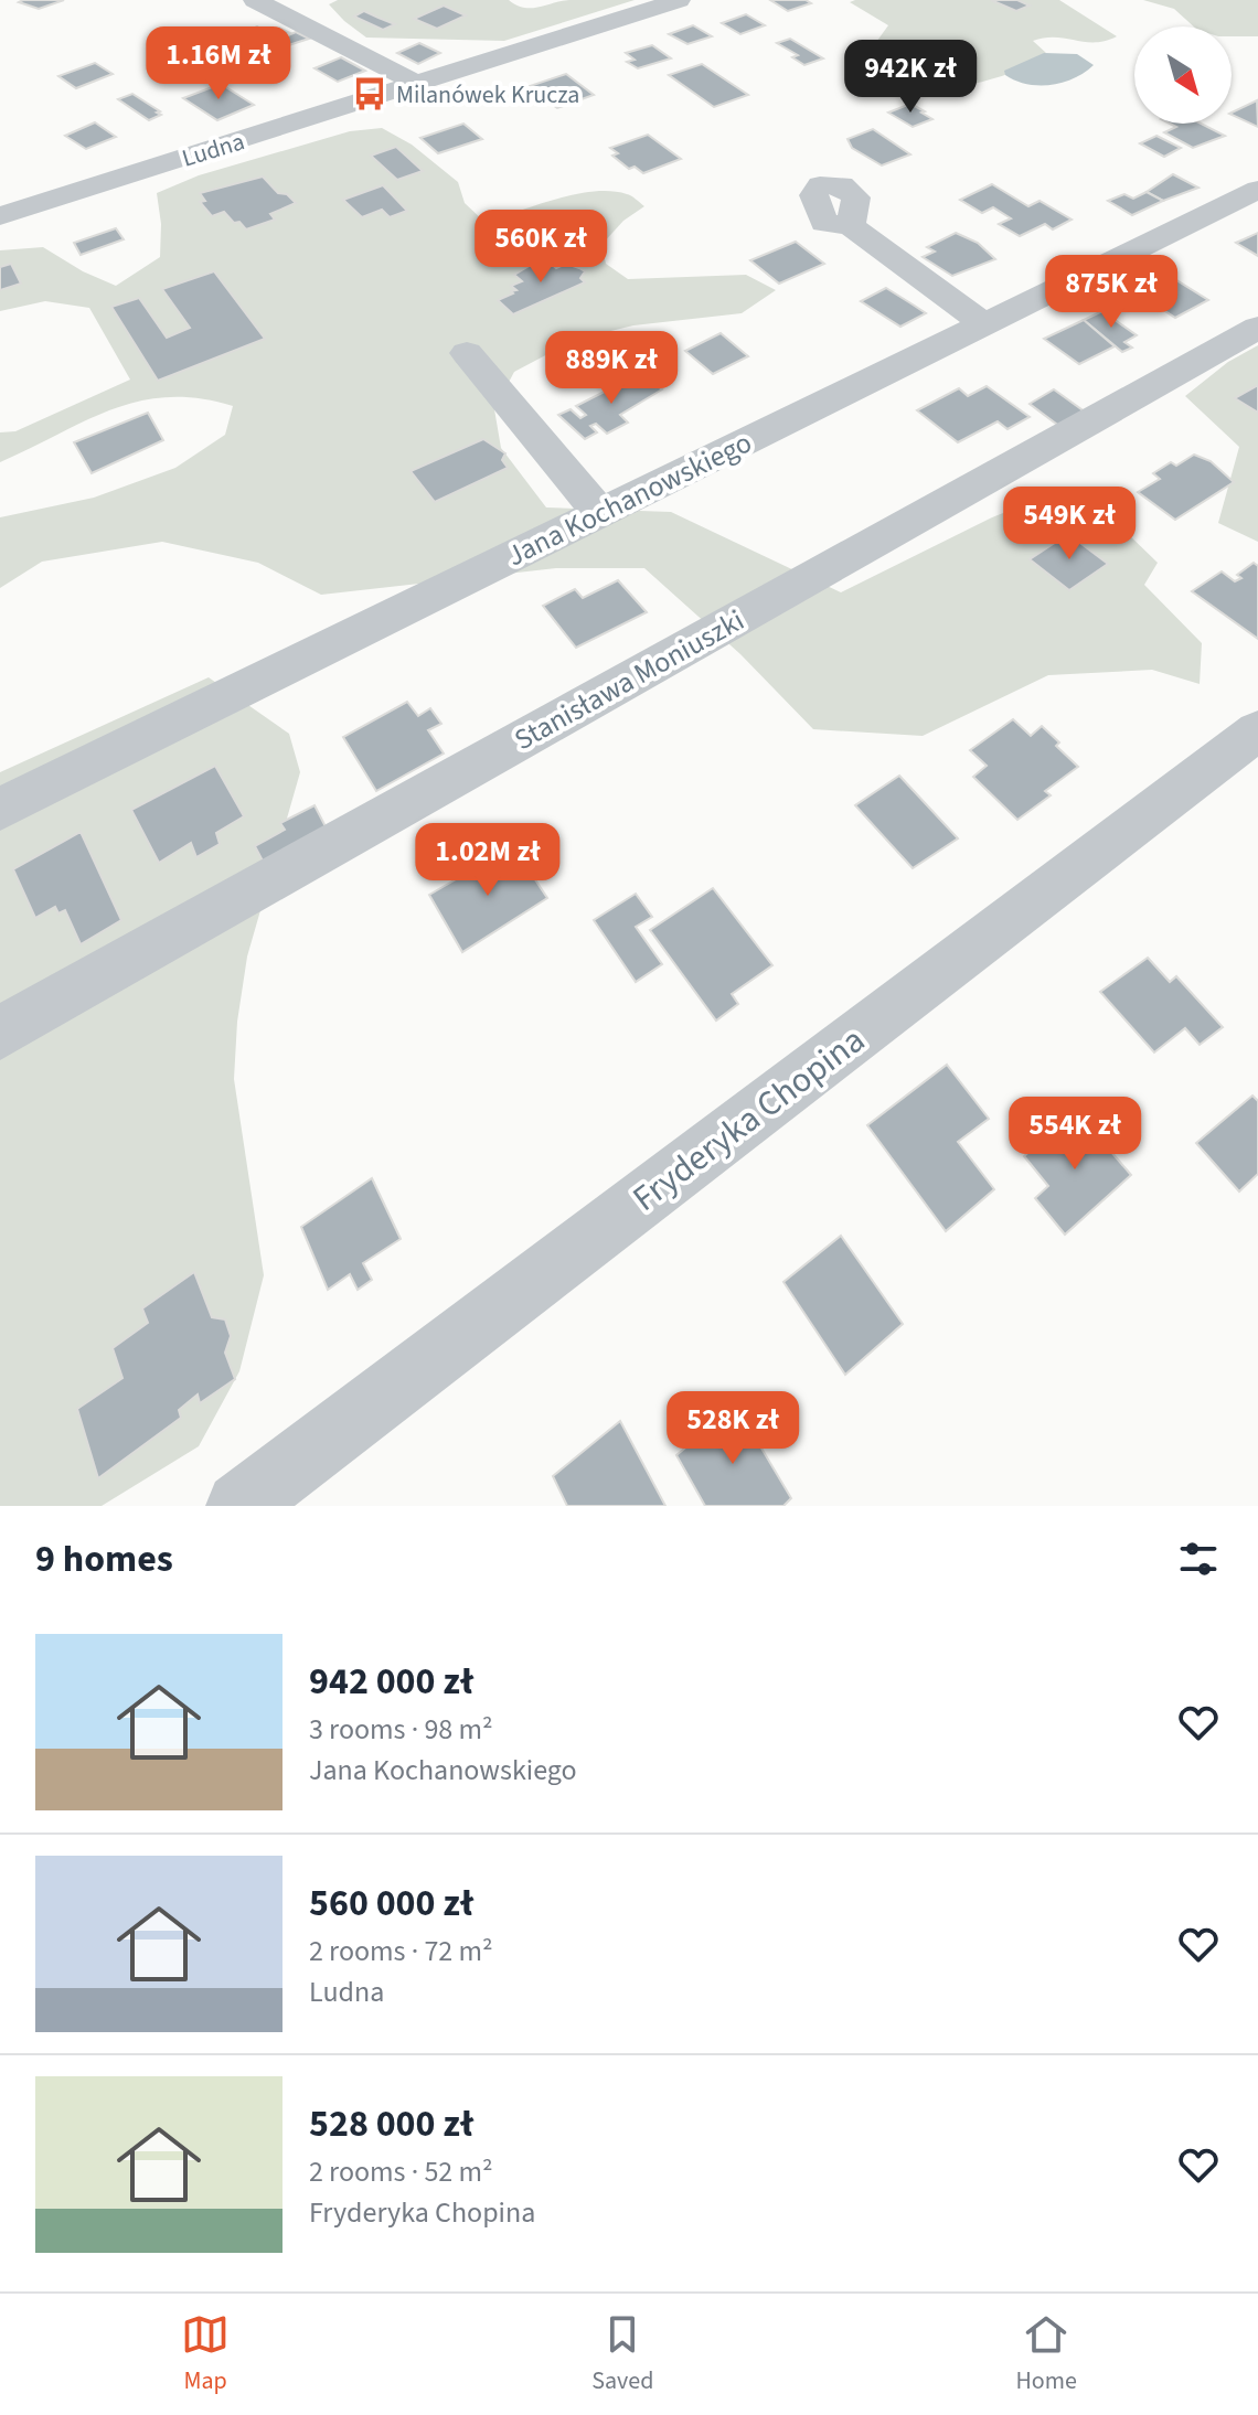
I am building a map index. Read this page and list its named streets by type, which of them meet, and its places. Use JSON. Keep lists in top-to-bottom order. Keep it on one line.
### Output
{"streets":{"street":["Ludna","Jana Kochanowskiego","Stanisława Moniuszki","Fryderyka Chopina"]},"places":{"bus stop":["Milanówek Krucza"]},"north":"bottom right","page":{"price":["1.16M zł","942K zł","560K zł","875K zł","889K zł","549K zł","1.02M zł","554K zł","528K zł"],"heading":"9 homes","list":[{"name":"942 000 zł","note":"3 rooms · 98 m² · Jana Kochanowskiego"},{"name":"560 000 zł","note":"2 rooms · 72 m² · Ludna"},{"name":"528 000 zł","note":"2 rooms · 52 m² · Fryderyka Chopina"}],"tabs":["Map","Saved","Home"]}}
